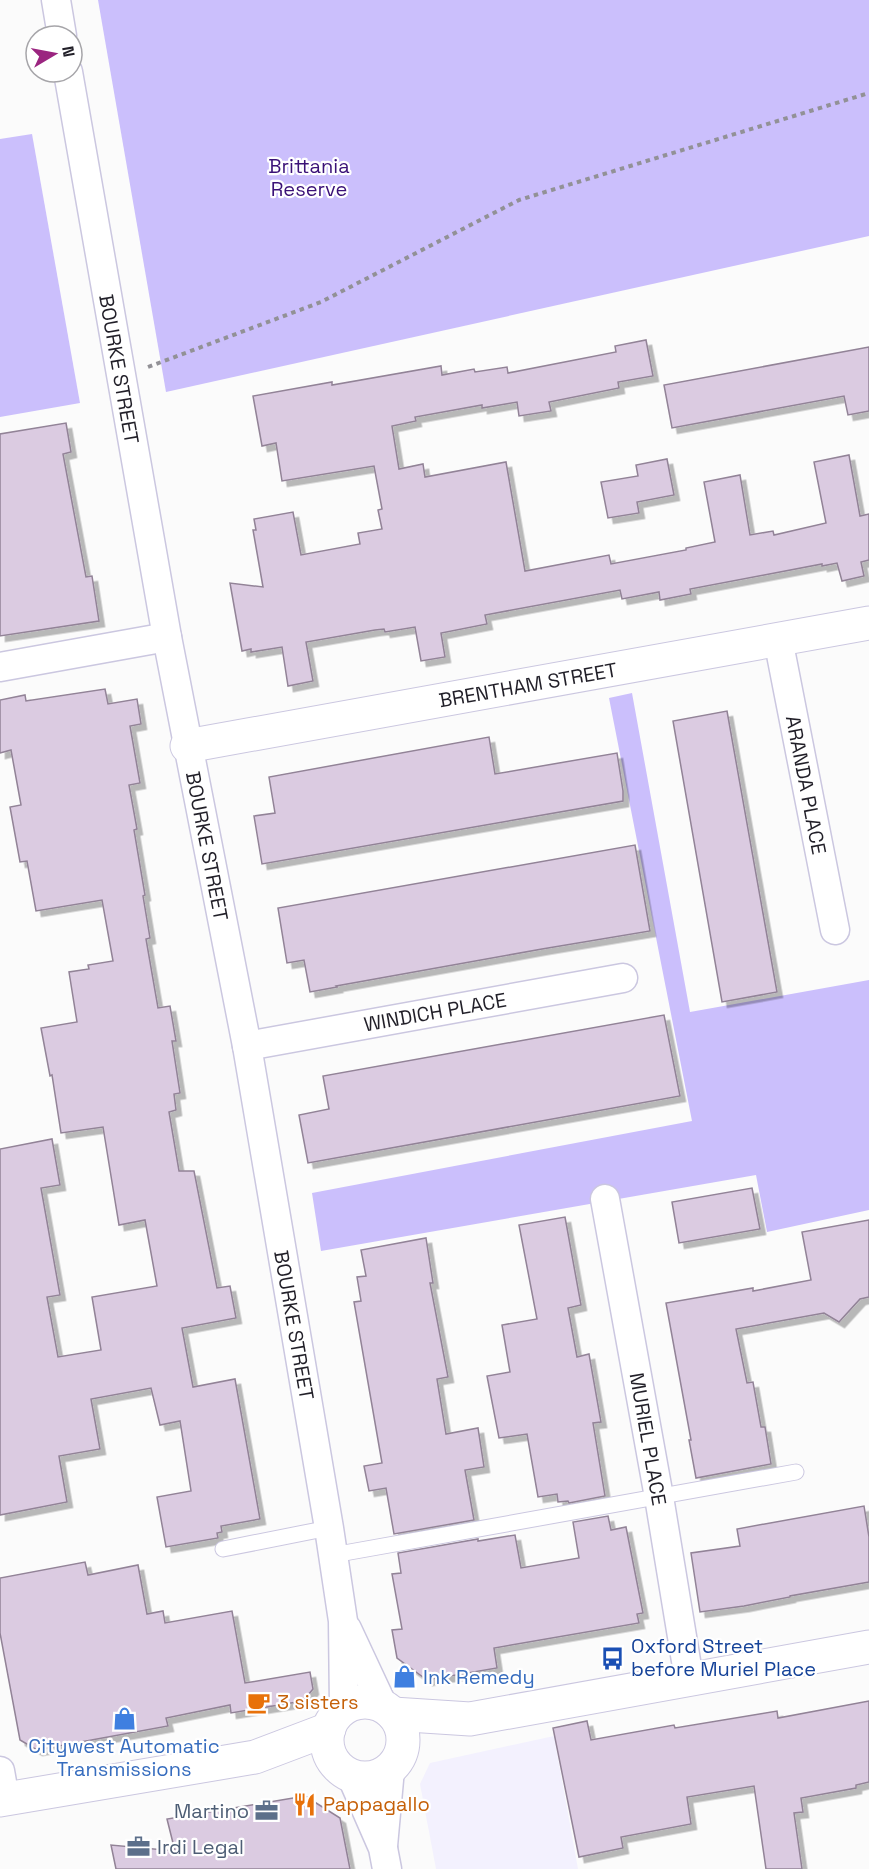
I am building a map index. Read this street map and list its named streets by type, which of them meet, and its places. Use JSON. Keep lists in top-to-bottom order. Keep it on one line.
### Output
{"streets":{"main road":["BRENTHAM STREET"],"street":["BOURKE STREET","ARANDA PLACE","WINDICH PLACE","MURIEL PLACE"]},"crossings":[["BOURKE STREET","BRENTHAM STREET"],["BOURKE STREET","WINDICH PLACE"],["BRENTHAM STREET","ARANDA PLACE"]],"parks":["Brittania Reserve"],"places":{"bus stop":["Oxford Street before Muriel Place"],"shop":["Ink Remedy","Citywest Automatic Transmissions"],"cafe":["3 sisters"],"restaurant":["Pappagallo"],"office":["Martino","Irdi Legal"]},"north":"right"}
